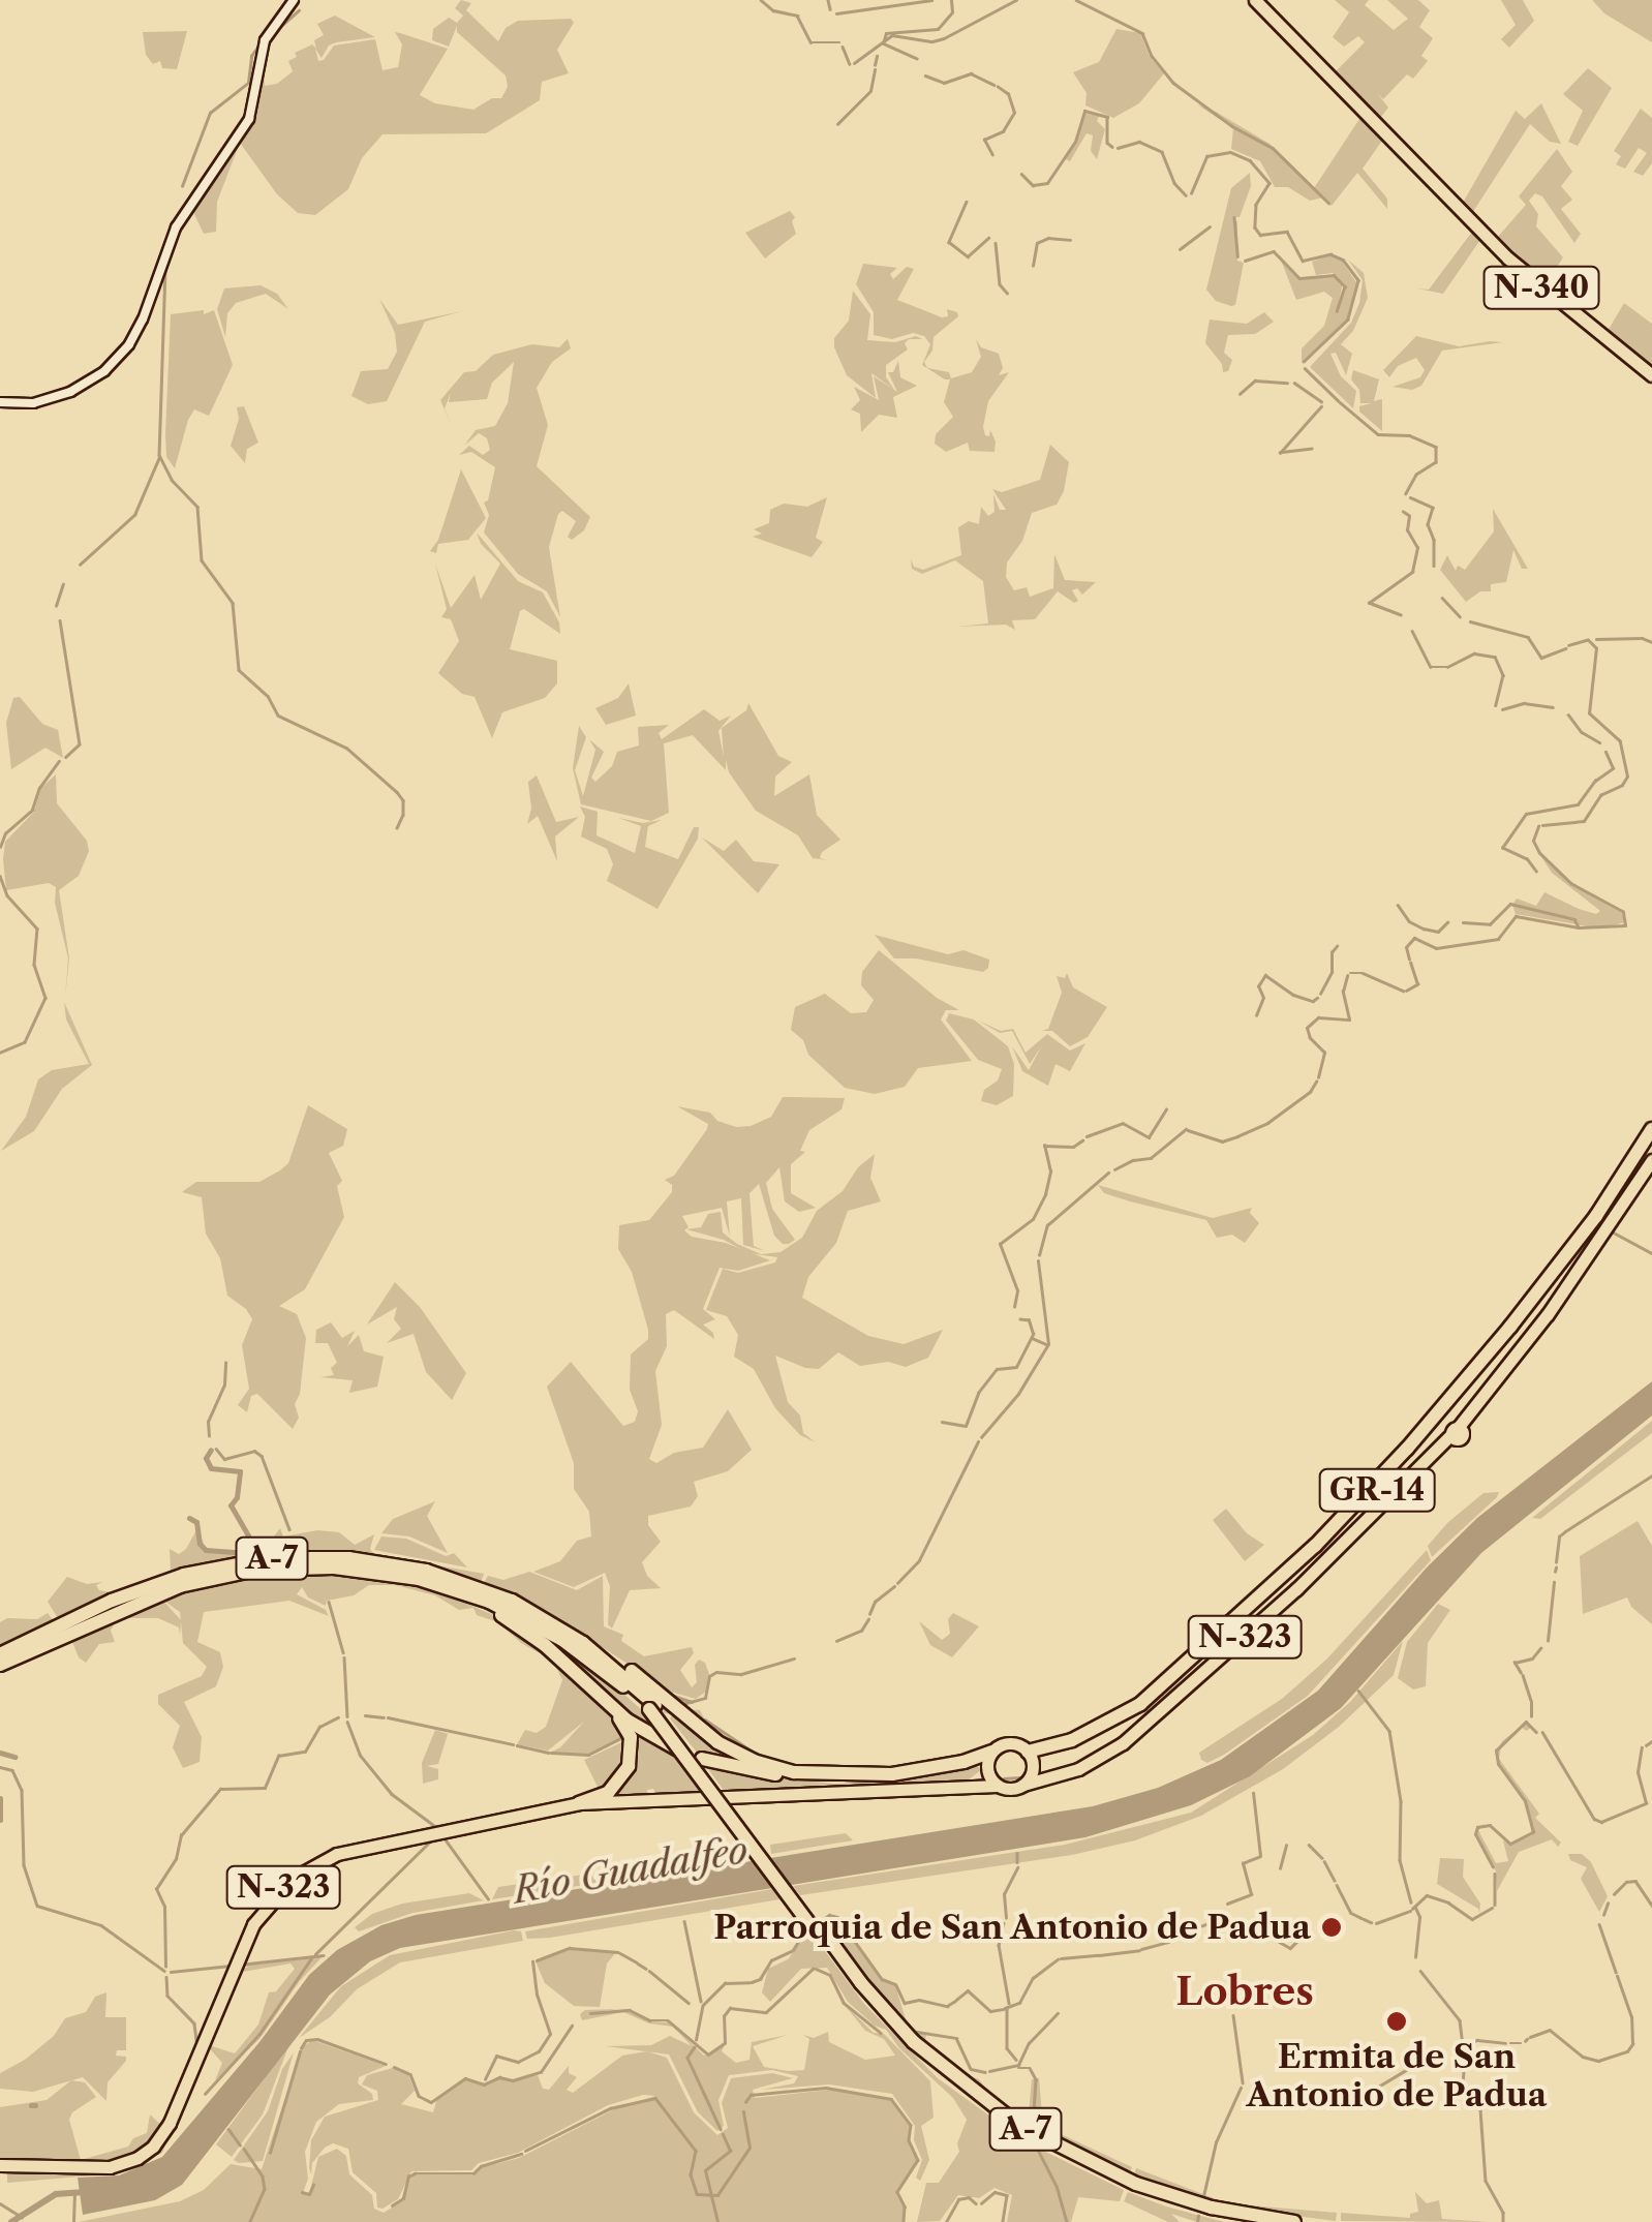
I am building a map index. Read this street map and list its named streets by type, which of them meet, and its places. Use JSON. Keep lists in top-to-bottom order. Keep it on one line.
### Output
{"streets":{"highway":["N-340","GR-14","A-7","N-323"]},"crossings":[["GR-14","N-323"]],"districts":["Lobres"],"water":["Río Guadalfeo"],"places":["Parroquia de San Antonio de Padua","Ermita de San Antonio de Padua"]}
